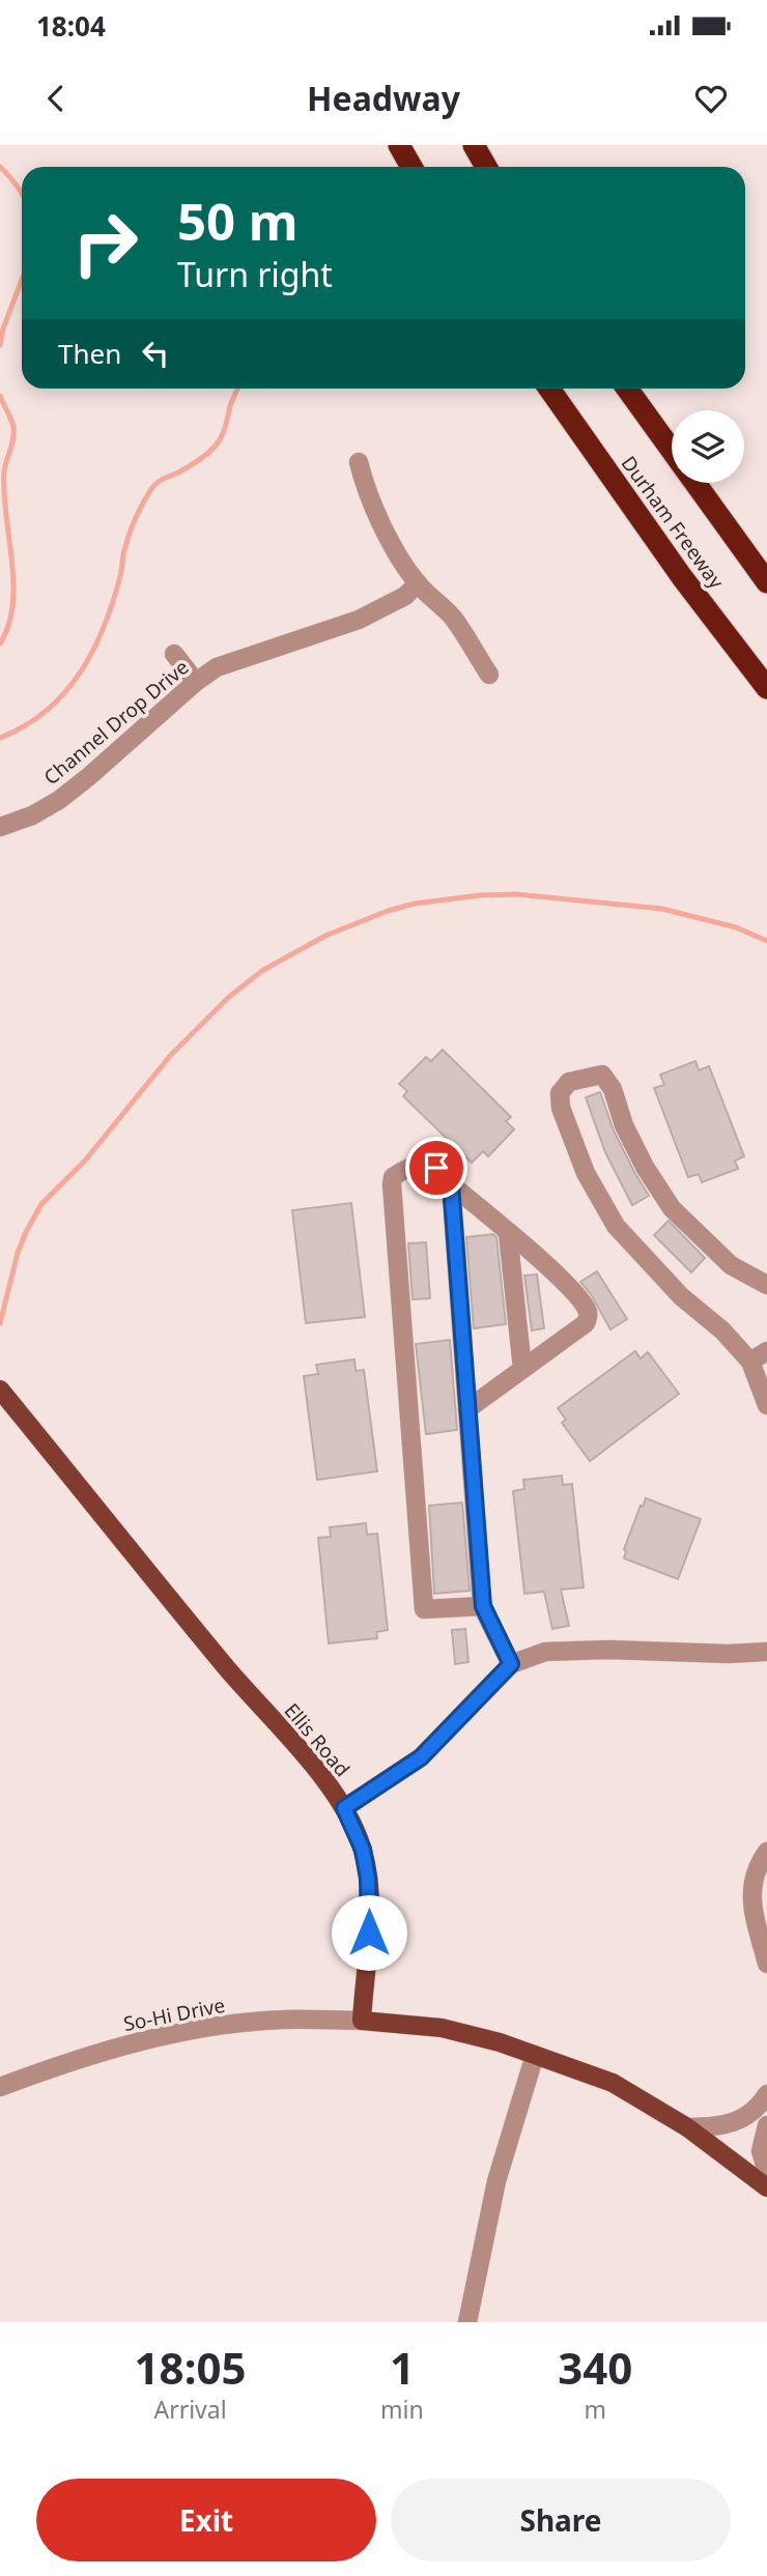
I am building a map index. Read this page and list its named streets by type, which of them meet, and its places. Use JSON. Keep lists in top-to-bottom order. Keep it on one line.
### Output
{"streets":{"highway":["Durham Freeway"],"main road":["Ellis Road"],"street":["Channel Drop Drive","So-Hi Drive"]},"crossings":[["Ellis Road","So-Hi Drive"]],"page":{"status":"18:04","header":"Headway","turn":["50 m","Turn right"],"then":"Then","eta":["18:05","Arrival","1","min","340","m"],"buttons":["Exit","Share"]}}
